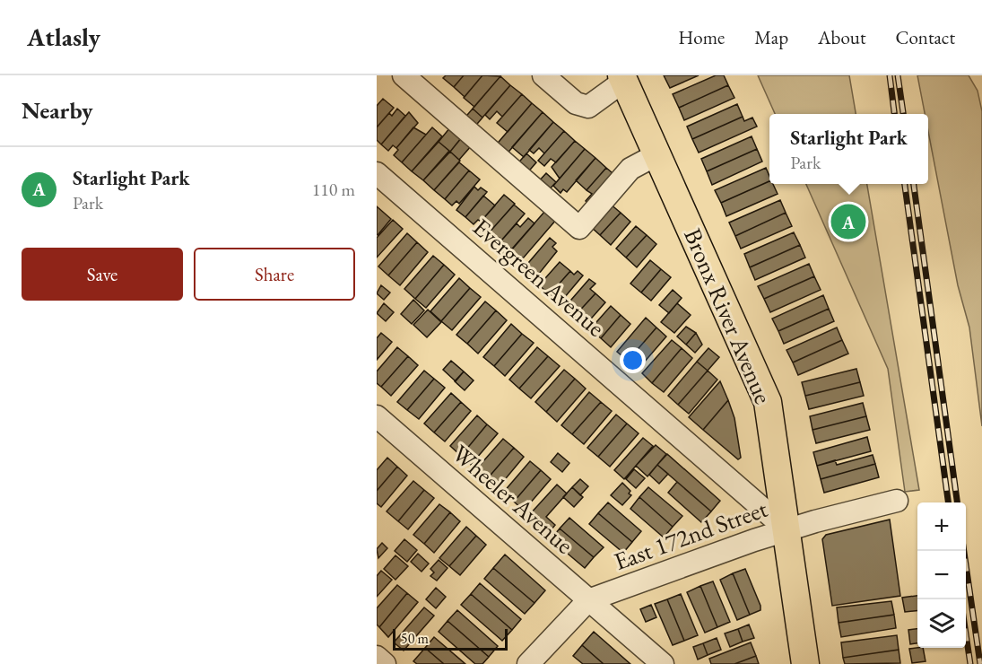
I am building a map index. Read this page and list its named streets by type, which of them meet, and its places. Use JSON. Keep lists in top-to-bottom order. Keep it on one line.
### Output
{"streets":{"main road":["Bronx River Avenue"],"street":["Evergreen Avenue","Wheeler Avenue","East 172nd Street"]},"crossings":[["Evergreen Avenue","Bronx River Avenue"],["Evergreen Avenue","East 172nd Street"],["Bronx River Avenue","East 172nd Street"],["Wheeler Avenue","East 172nd Street"]],"scale_bar":"50 m","page":{"header":"Atlasly","nav":["Home","Map","About","Contact"],"heading":"Nearby","popup":["Starlight Park","Park"],"list":[{"mark":"A","name":"Starlight Park","note":"Park","value":"110 m"}],"pins":"A","buttons":["Save","Share"],"map_buttons":["+","−"],"scale":"50 m"}}
